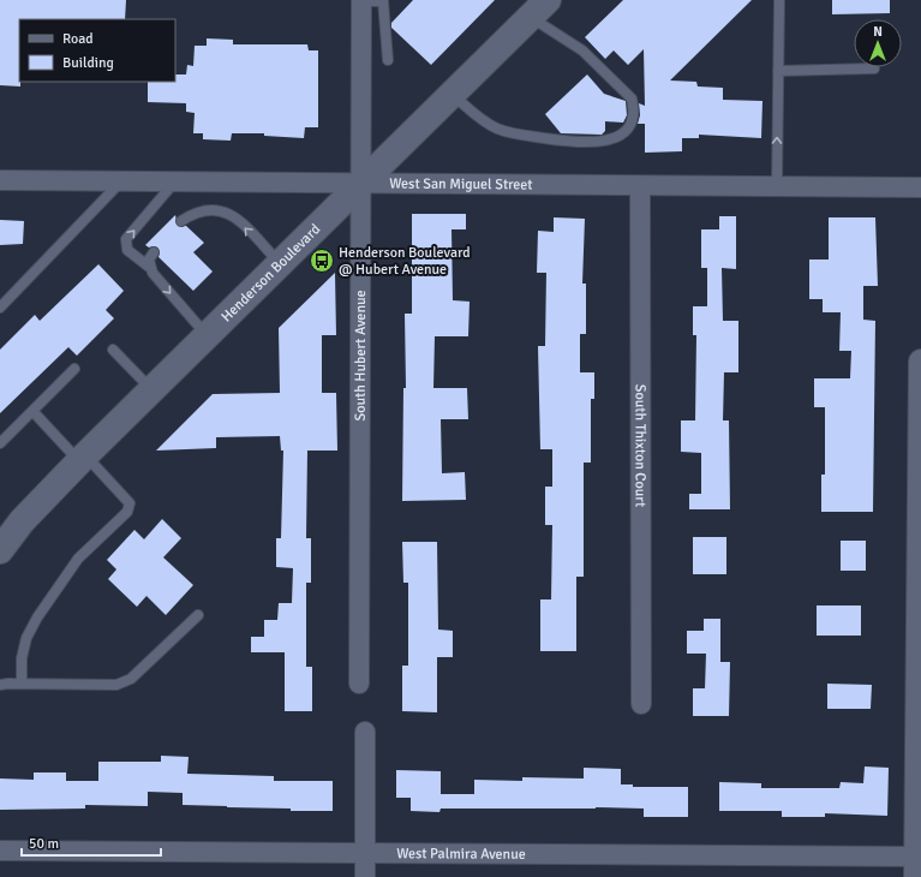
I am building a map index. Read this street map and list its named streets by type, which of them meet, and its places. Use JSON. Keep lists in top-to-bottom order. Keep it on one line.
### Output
{"streets":{"main road":["Henderson Boulevard"],"street":["West San Miguel Street","South Hubert Avenue","South Thixton Court","West Palmira Avenue"]},"crossings":[["West San Miguel Street","Henderson Boulevard"],["West San Miguel Street","South Hubert Avenue"],["West San Miguel Street","South Thixton Court"],["Henderson Boulevard","South Hubert Avenue"]],"places":{"bus stop":["Henderson Boulevard @ Hubert Avenue"]},"legend":["Road","Building"],"scale_bar":"50 m","north":"top"}
